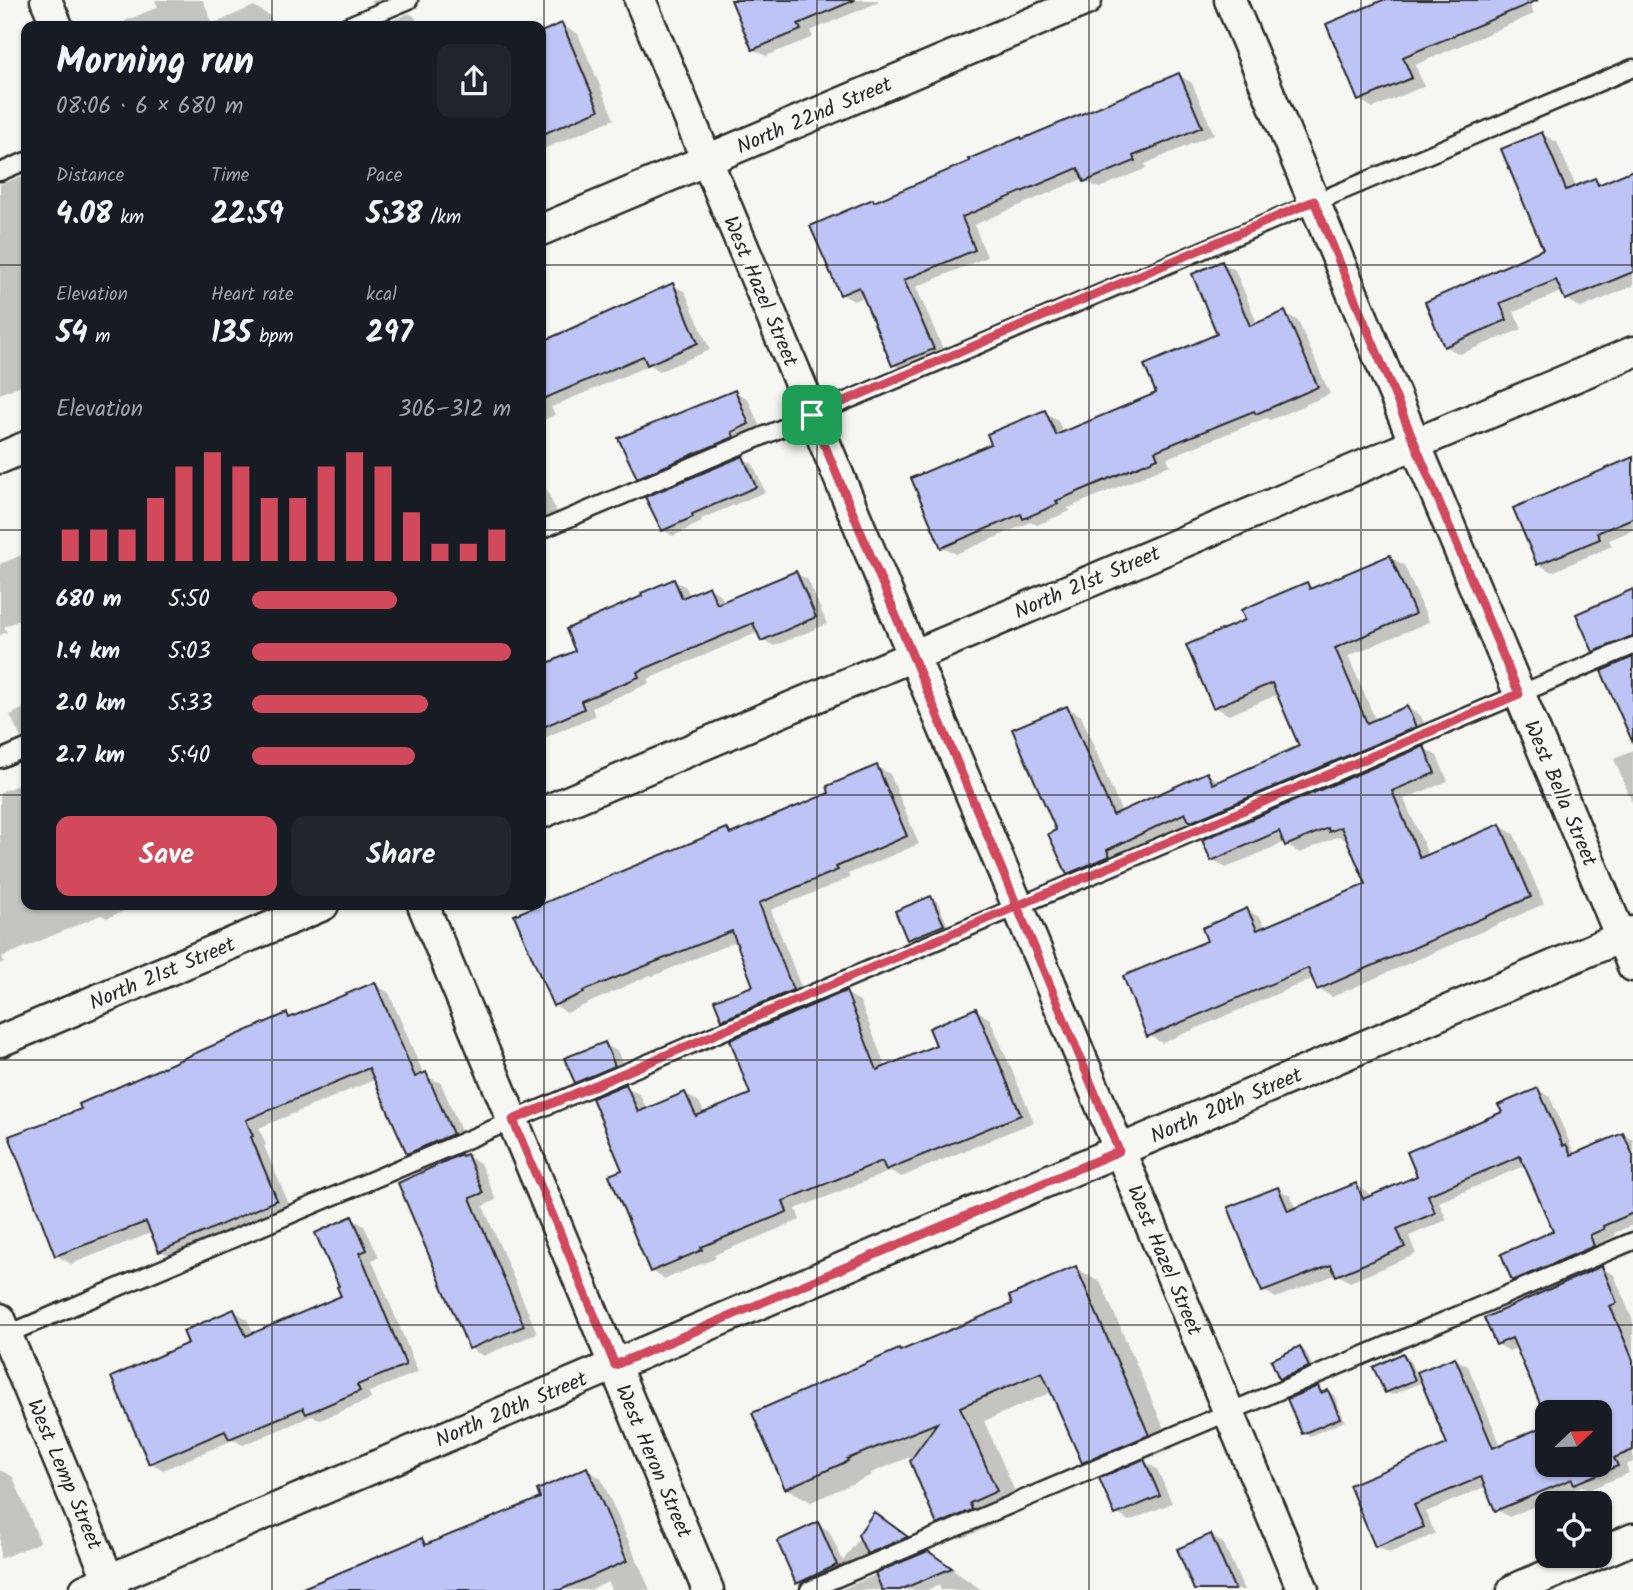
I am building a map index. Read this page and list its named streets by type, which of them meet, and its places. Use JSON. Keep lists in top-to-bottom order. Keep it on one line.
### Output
{"streets":{"street":["North 22nd Street","West Hazel Street","North 21st Street","West Bella Street","North 20th Street","West Heron Street","West Lemp Street"]},"crossings":[["North 22nd Street","West Hazel Street"],["West Hazel Street","North 21st Street"],["West Hazel Street","North 20th Street"],["North 21st Street","West Bella Street"],["West Bella Street","North 20th Street"],["North 20th Street","West Heron Street"],["North 20th Street","West Lemp Street"]],"north":"top right","page":{"heading":["Morning run","08:06 · 6 × 680 m"],"stats":[["Distance","4.08 km"],["Time","22:59"],["Pace","5:38 /km"],["Elevation","54 m"],["Heart rate","135 bpm"],["kcal","297"]],"chart":["Elevation","306–312 m"],"list":[{"name":"680 m","note":"5:50"},{"name":"1.4 km","note":"5:03"},{"name":"2.0 km","note":"5:33"},{"name":"2.7 km","note":"5:40"}],"buttons":["Save","Share"]}}
